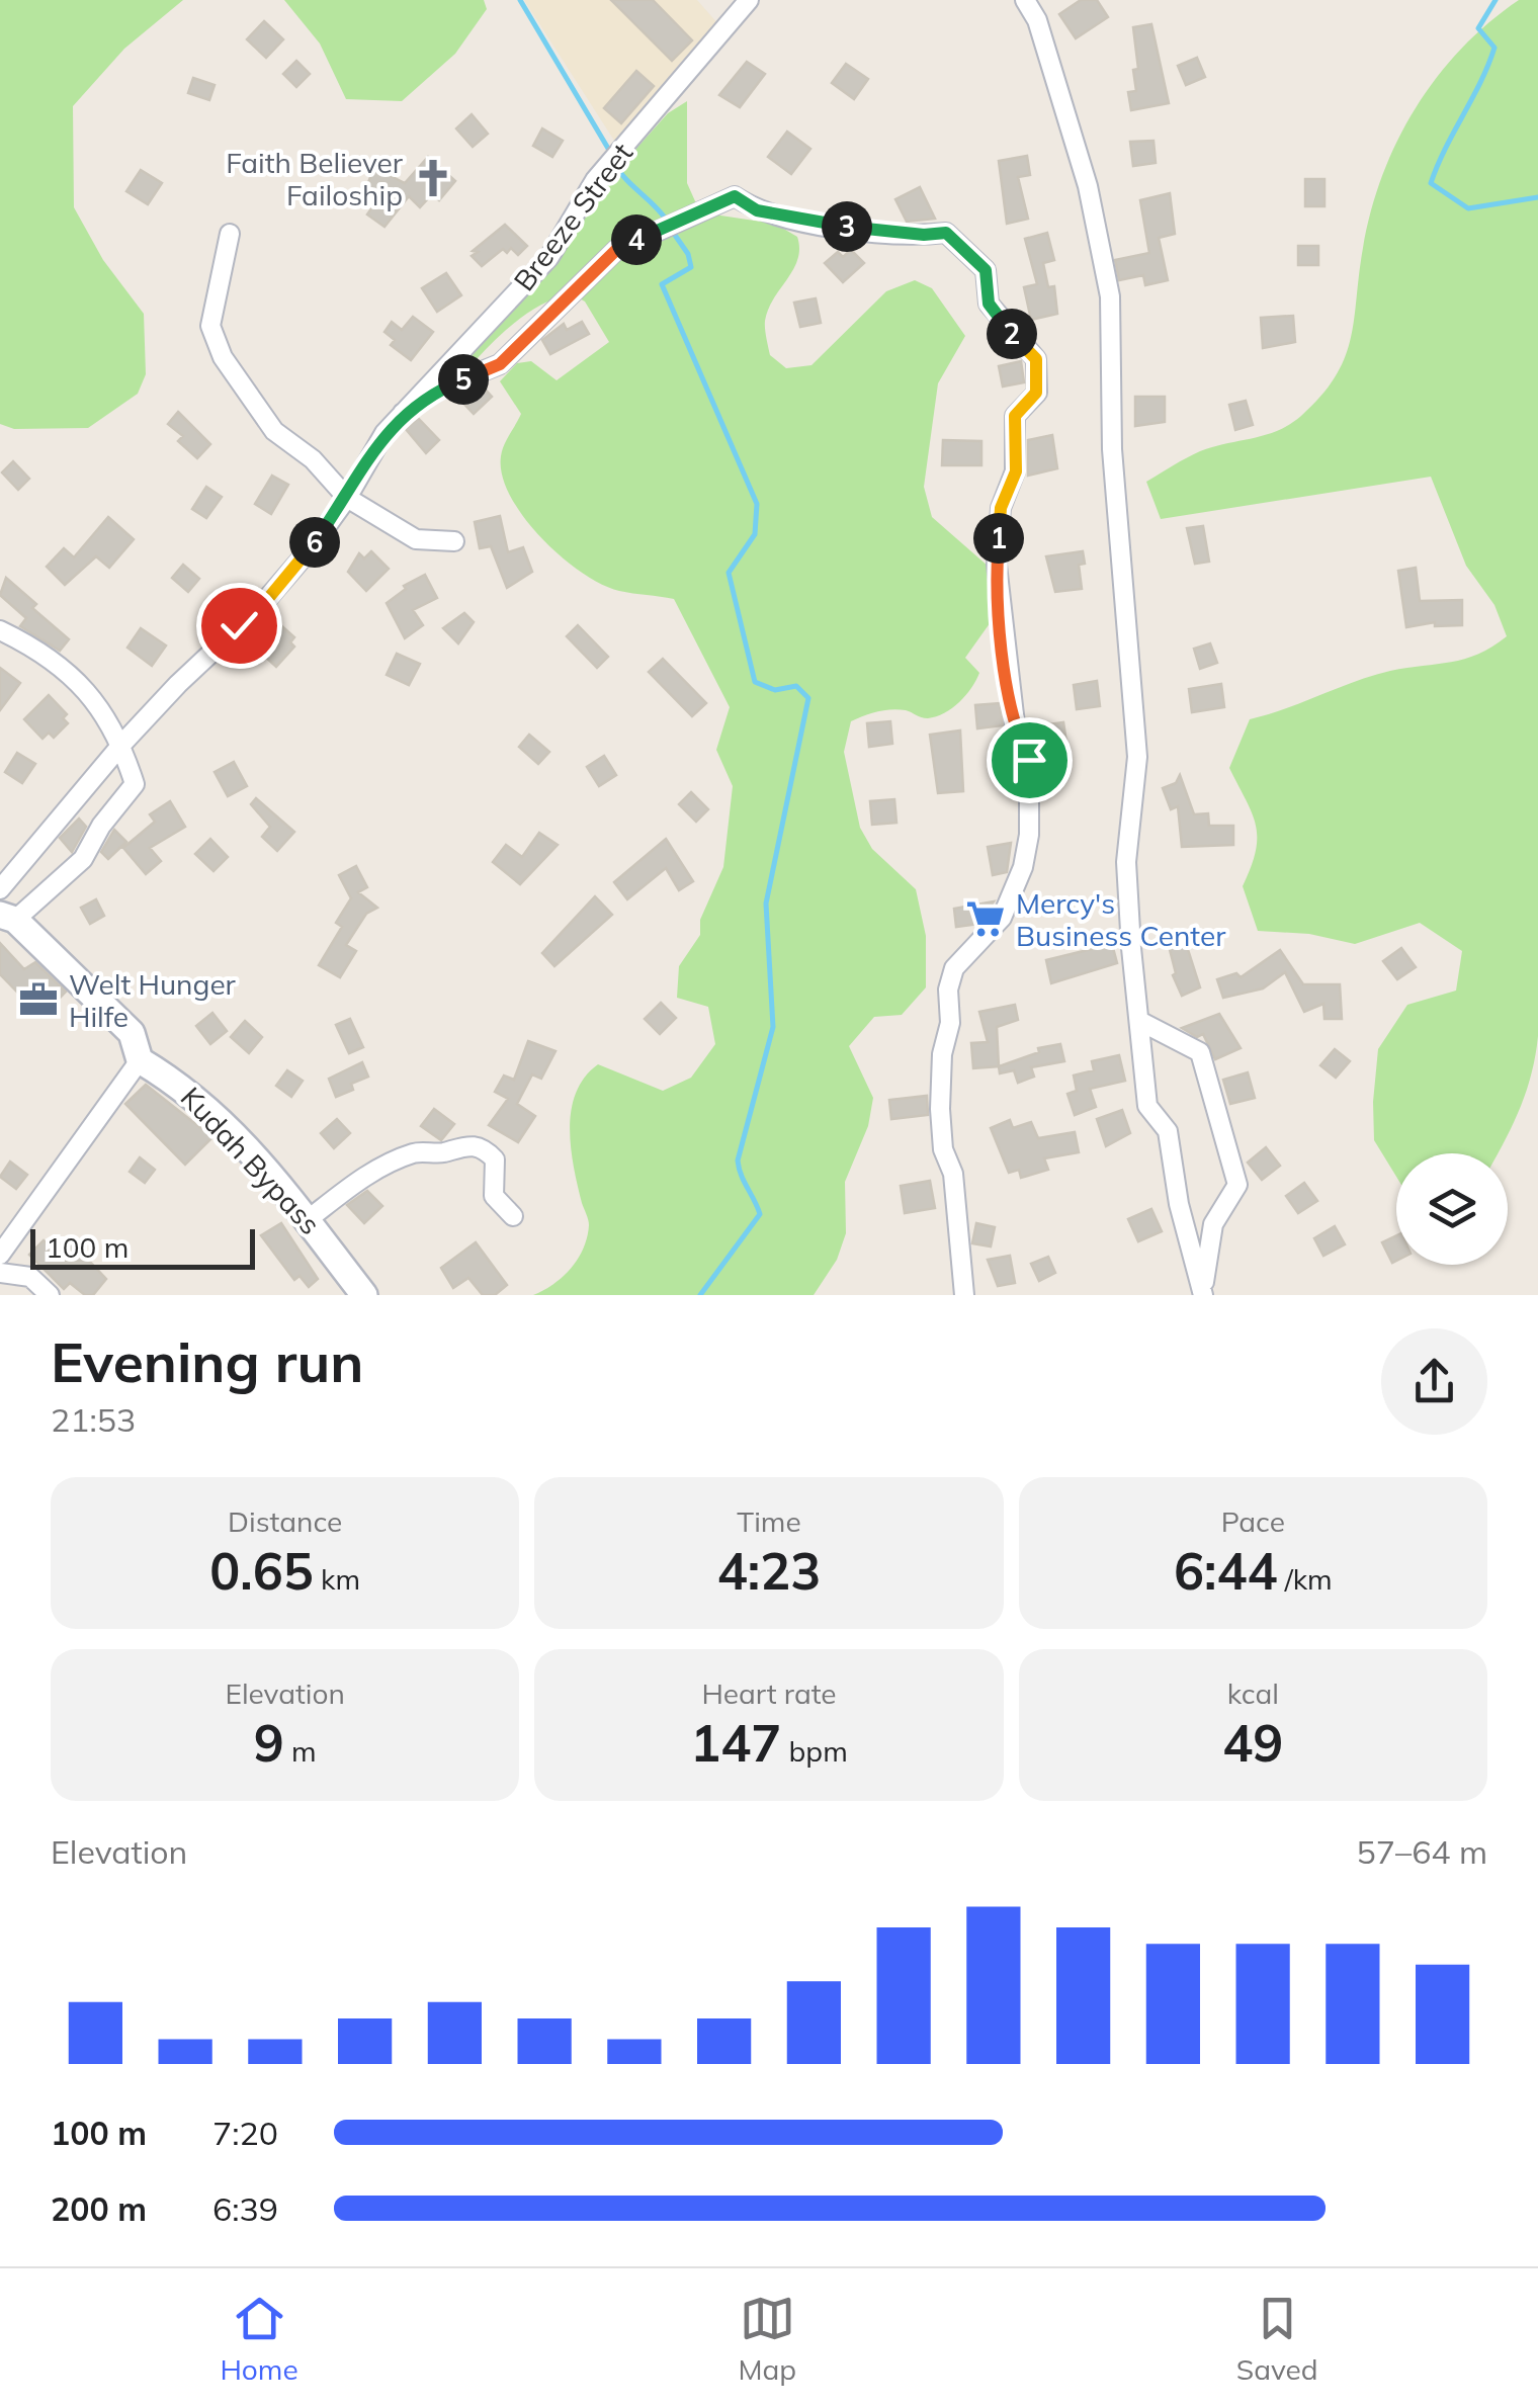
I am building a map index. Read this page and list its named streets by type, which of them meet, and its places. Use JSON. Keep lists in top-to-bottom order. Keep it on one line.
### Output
{"streets":{"street":["Breeze Street","Kudah Bypass"]},"places":{"church":["Faith Believer Failoship"],"supermarket":["Mercy's Business Center"],"office":["Welt Hunger Hilfe"]},"scale_bar":"100 m","page":{"pins":["3","4","2","5","1","6"],"scale":"100 m","heading":["Evening run","21:53"],"stats":[["Distance","0.65 km"],["Time","4:23"],["Pace","6:44 /km"],["Elevation","9 m"],["Heart rate","147 bpm"],["kcal","49"]],"chart":["Elevation","57–64 m"],"list":[{"name":"100 m","note":"7:20"},{"name":"200 m","note":"6:39"}],"tabs":["Home","Map","Saved"]}}
